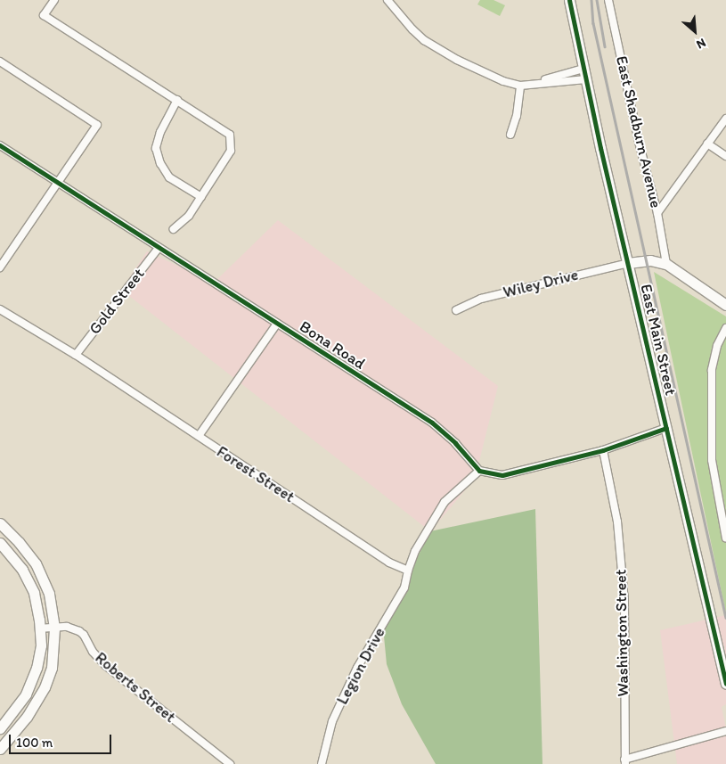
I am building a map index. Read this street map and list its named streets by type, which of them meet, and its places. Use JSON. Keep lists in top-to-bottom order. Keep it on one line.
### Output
{"streets":{"street":["East Shadburn Avenue","Wiley Drive","Gold Street","East Main Street","Bona Road","Forest Street","Washington Street","Legion Drive","Roberts Street"]},"crossings":[["Wiley Drive","East Main Street"],["Gold Street","Bona Road"],["Gold Street","Forest Street"],["Forest Street","Legion Drive"]],"scale_bar":"100 m","north":"bottom right"}
